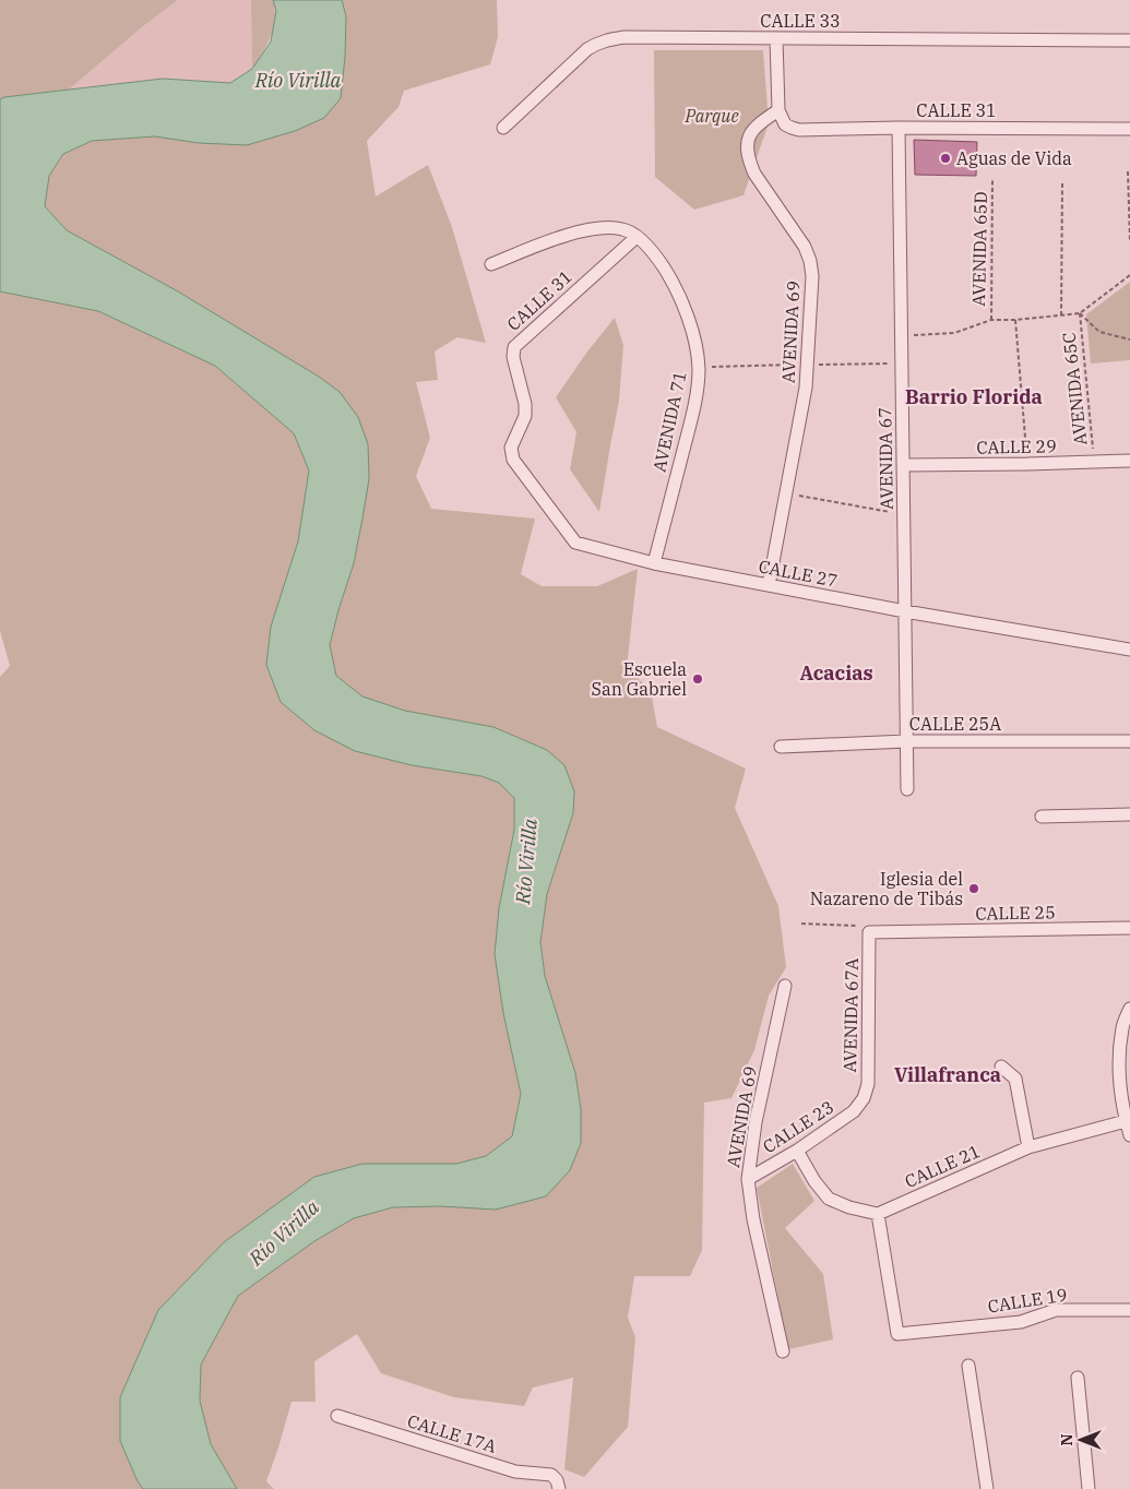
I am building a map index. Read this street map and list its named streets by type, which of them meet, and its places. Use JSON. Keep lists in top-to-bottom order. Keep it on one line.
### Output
{"streets":{"street":["CALLE 33","CALLE 31","AVENIDA 69","AVENIDA 71","CALLE 29","AVENIDA 67","CALLE 27","CALLE 25A","CALLE 25","AVENIDA 67A","CALLE 23","CALLE 21","CALLE 19","CALLE 17A"],"path":["AVENIDA 65D","AVENIDA 65C"]},"crossings":[["CALLE 31","AVENIDA 69"],["CALLE 31","AVENIDA 71"],["CALLE 31","AVENIDA 67"],["CALLE 31","CALLE 27"],["AVENIDA 69","CALLE 27"],["AVENIDA 69","CALLE 23"],["AVENIDA 65C","CALLE 29"],["AVENIDA 71","CALLE 27"],["CALLE 29","AVENIDA 67"],["AVENIDA 67","CALLE 27"],["AVENIDA 67","CALLE 25A"],["CALLE 25","AVENIDA 67A"],["AVENIDA 67A","CALLE 23"],["CALLE 21","CALLE 19"]],"districts":["Barrio Florida","Acacias","Villafranca"],"water":["Río Virilla"],"parks":["Parque"],"places":["Aguas de Vida","Escuela San Gabriel","Iglesia del Nazareno de Tibás"],"north":"left"}
